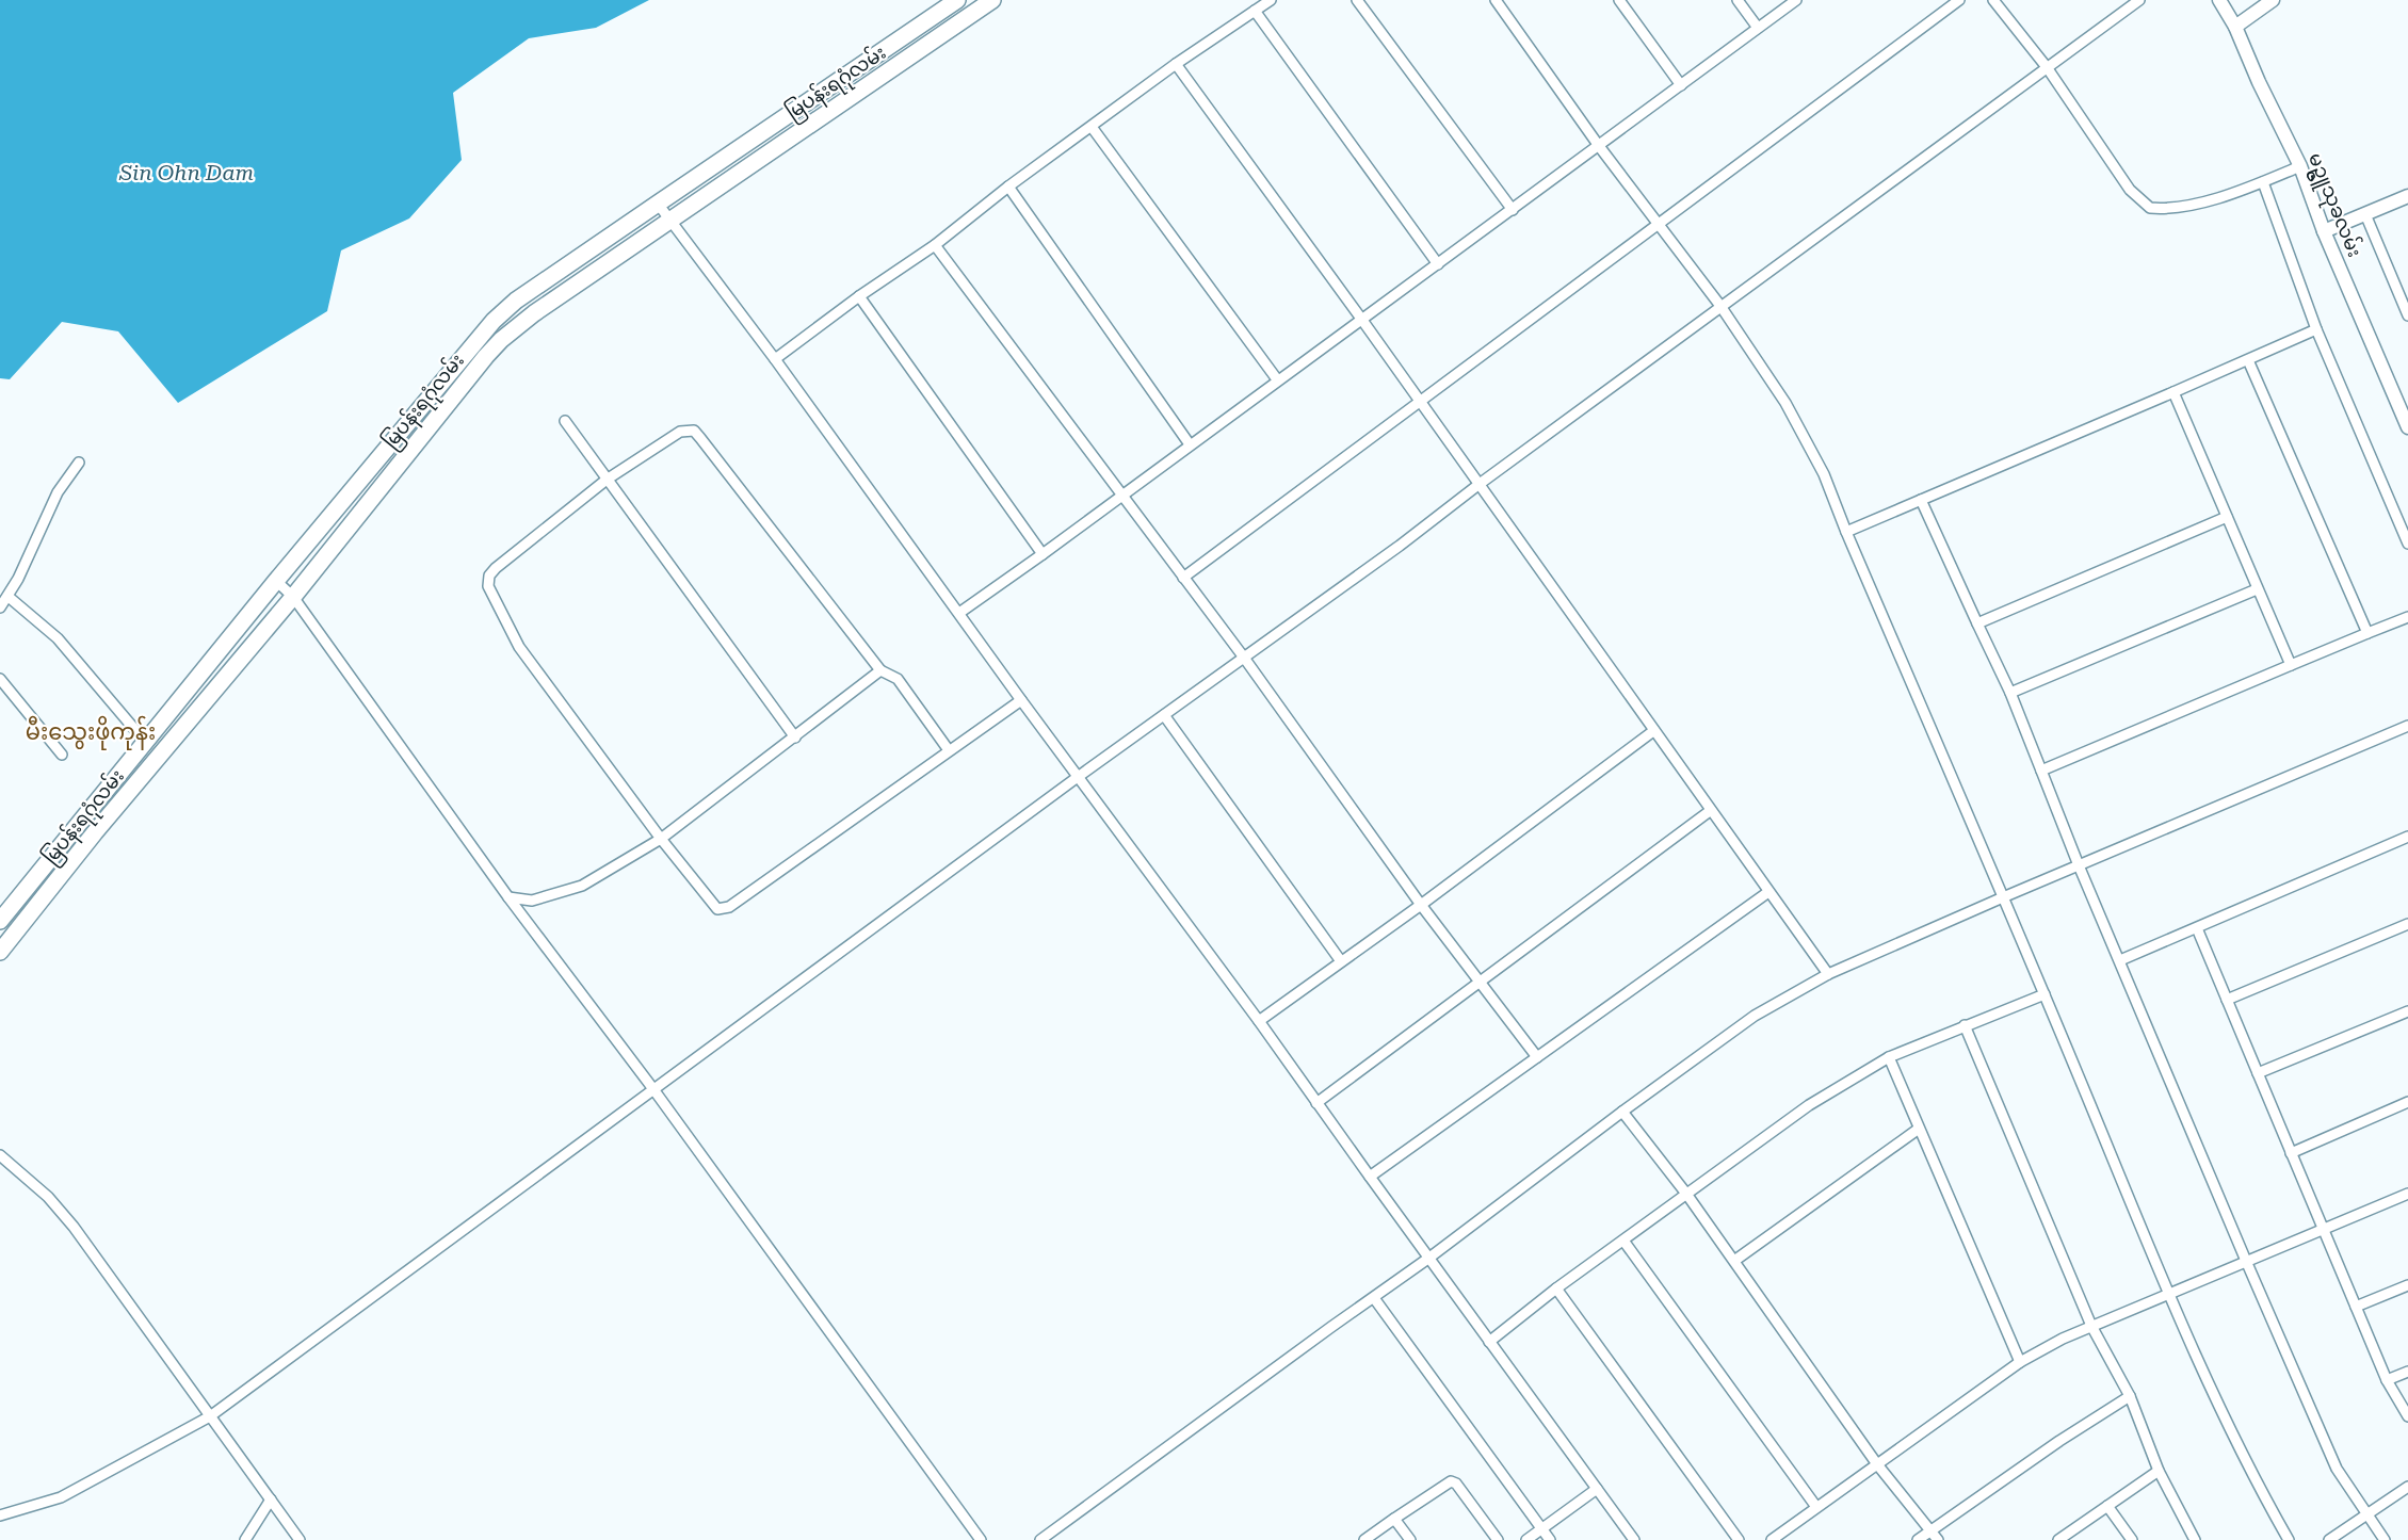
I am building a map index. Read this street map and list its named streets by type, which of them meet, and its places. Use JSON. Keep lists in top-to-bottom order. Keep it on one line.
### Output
{"streets":{"main road":["မြပန်းရဂုံလမ်း"],"street":["မဥ္ဇူသုခလမ်း"]},"districts":["မီးသွေးဖိုကုန်း"],"water":["Sin Ohn Dam"]}
